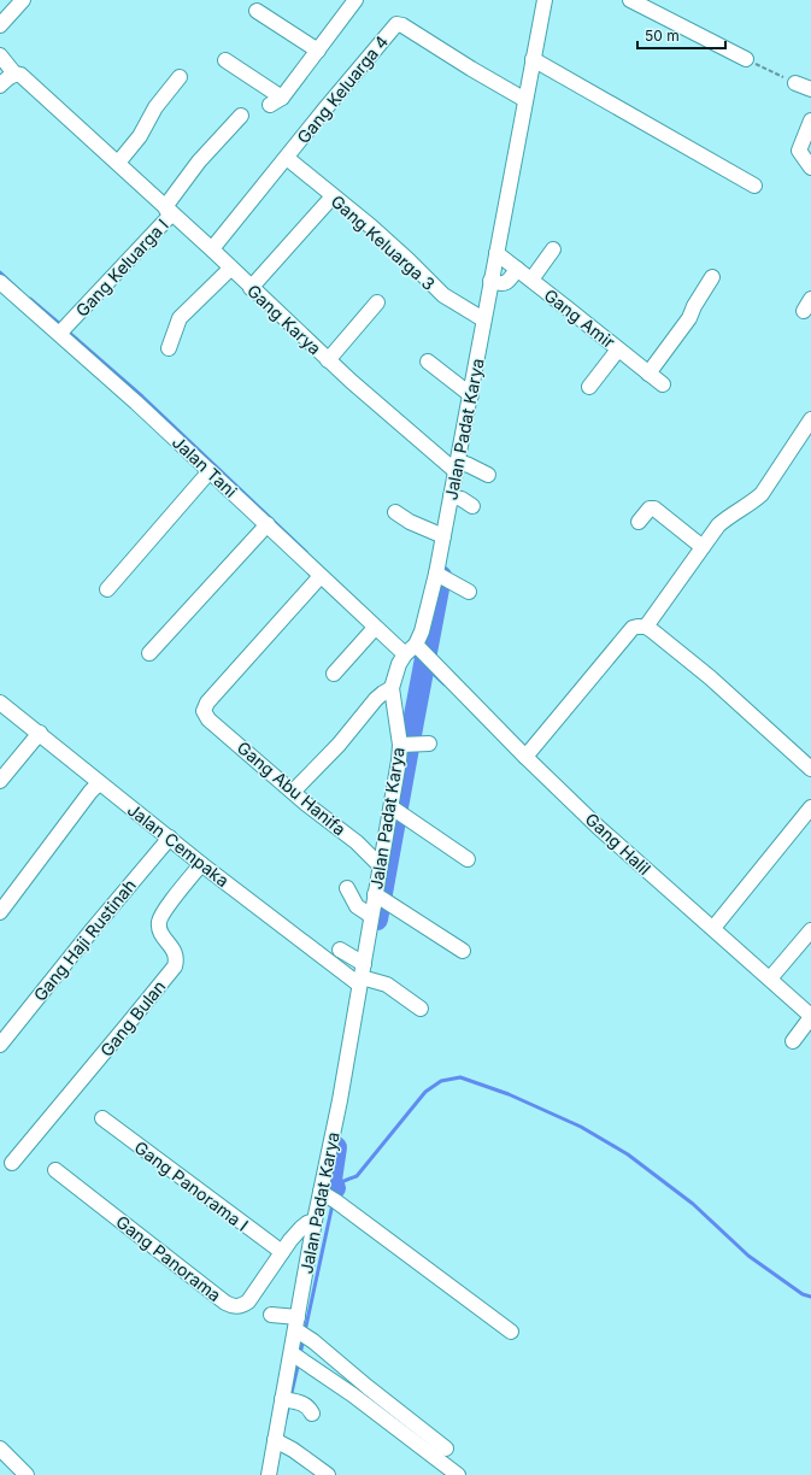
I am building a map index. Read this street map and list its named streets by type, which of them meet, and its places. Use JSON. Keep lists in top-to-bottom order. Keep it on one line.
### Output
{"streets":{"street":["Gang Keluarga 4","Gang Keluarga 3","Gang Keluarga I","Gang Amir","Gang Karya","Jalan Padat Karya","Jalan Tani","Gang Abu Hanifa","Gang Halil","Jalan Cempaka","Gang Haji Rustinah","Gang Bulan","Gang Panorama I","Gang Panorama"]},"crossings":[["Gang Keluarga 4","Gang Keluarga 3"],["Gang Keluarga 4","Jalan Padat Karya"],["Gang Keluarga 3","Jalan Padat Karya"],["Gang Keluarga I","Gang Karya"],["Gang Keluarga I","Jalan Tani"],["Gang Amir","Jalan Padat Karya"],["Gang Karya","Jalan Padat Karya"],["Jalan Padat Karya","Jalan Tani"],["Jalan Padat Karya","Gang Abu Hanifa"],["Jalan Padat Karya","Jalan Cempaka"],["Jalan Padat Karya","Gang Panorama"],["Jalan Tani","Gang Abu Hanifa"],["Jalan Tani","Gang Halil"],["Jalan Cempaka","Gang Haji Rustinah"],["Jalan Cempaka","Gang Bulan"],["Gang Panorama I","Gang Panorama"]],"scale_bar":"50 m"}
